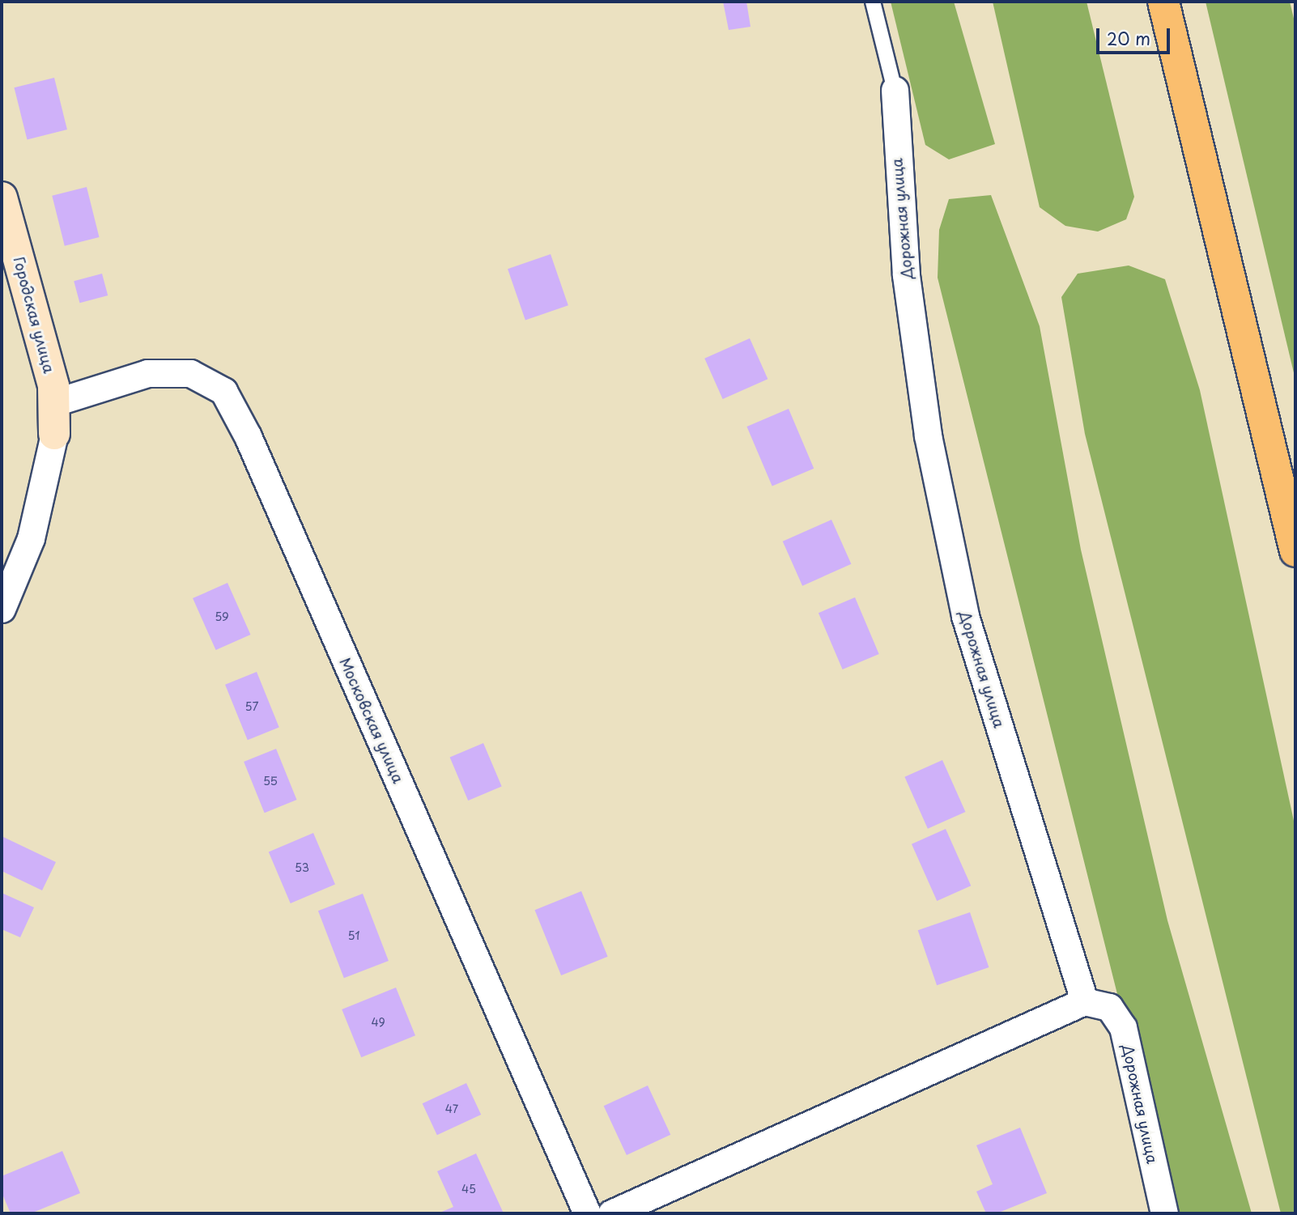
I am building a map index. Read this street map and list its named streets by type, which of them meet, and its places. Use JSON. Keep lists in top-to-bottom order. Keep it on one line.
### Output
{"streets":{"street":["Дорожная улица","Городская улица","Московская улица"]},"crossings":[["Городская улица","Московская улица"]],"house_numbers":["59","57","55","53","51","49","47","45"],"scale_bar":"20 m"}
